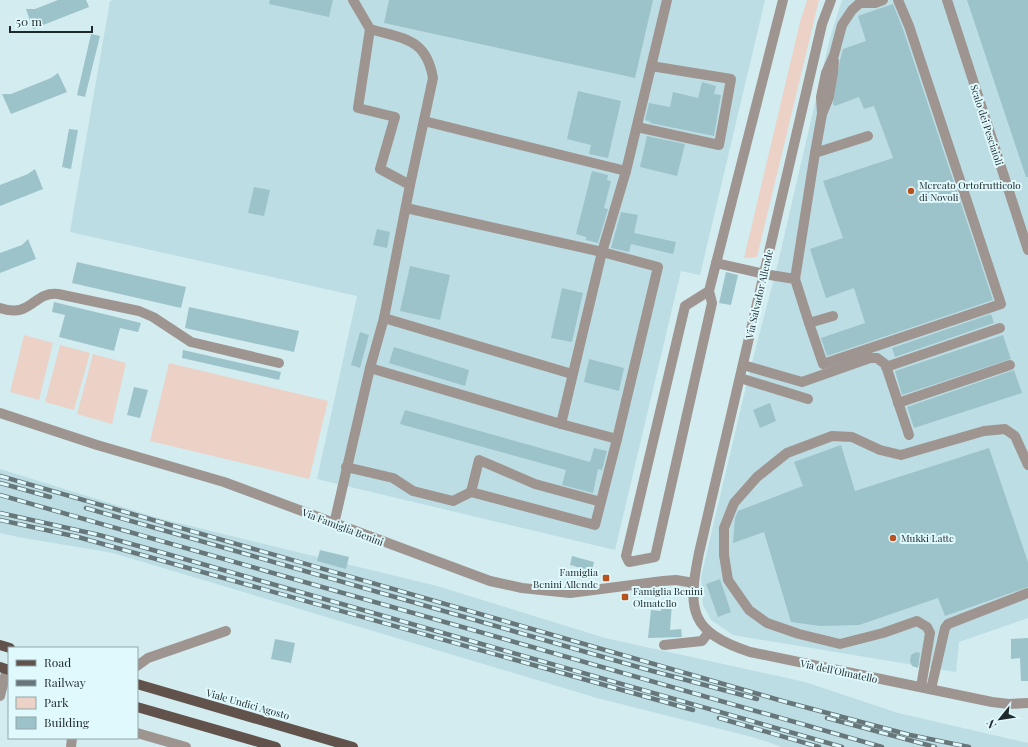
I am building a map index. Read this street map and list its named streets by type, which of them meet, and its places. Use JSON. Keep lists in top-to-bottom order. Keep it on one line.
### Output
{"streets":{"main road":["Viale Undici Agosto"],"street":["Scalo dei Pesciaioli","Via Salvador Allende","Via Famiglia Benini","Via dell'Olmatello"]},"crossings":[["Via Salvador Allende","Via Famiglia Benini"],["Via Salvador Allende","Via dell'Olmatello"],["Via Famiglia Benini","Via dell'Olmatello"]],"places":{"other":["Mercato Ortofrutticolo di Novoli","Mukki Latte"],"transit":["Famiglia Benini Allende","Famiglia Benini Olmatello"]},"legend":["Road","Railway","Park","Building"],"scale_bar":"50 m","north":"bottom left"}
